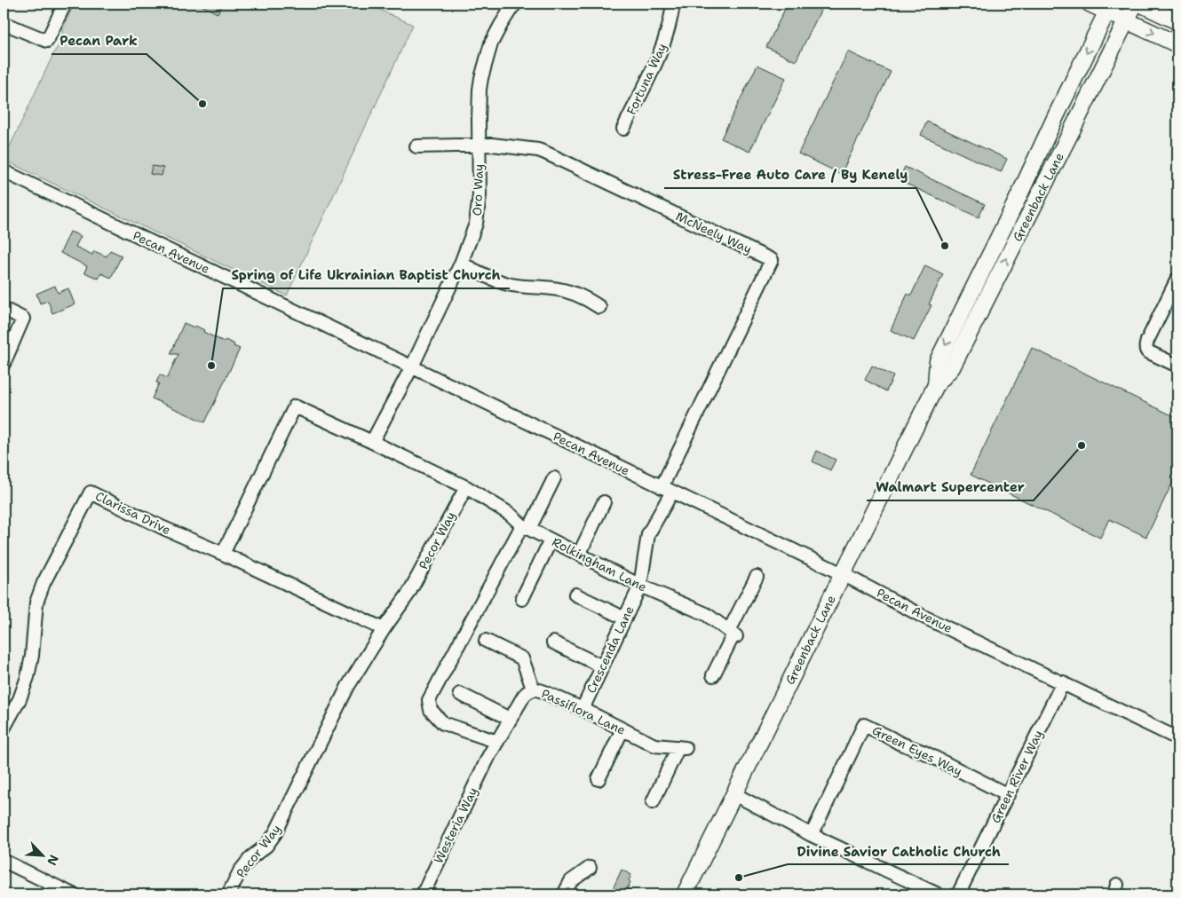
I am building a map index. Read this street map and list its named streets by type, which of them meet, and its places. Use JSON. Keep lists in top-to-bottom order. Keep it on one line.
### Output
{"streets":{"main road":["Greenback Lane"],"street":["Fortuna Way","Oro Way","McNeely Way","Pecan Avenue","Clarissa Drive","Pecor Way","Rolkingham Lane","Crescenda Lane","Passiflora Lane","Green Eyes Way","Green River Way","Westeria Way"]},"crossings":[["Oro Way","McNeely Way"],["Oro Way","Pecan Avenue"],["Greenback Lane","Pecan Avenue"],["McNeely Way","Pecan Avenue"],["McNeely Way","Crescenda Lane"],["Pecan Avenue","Crescenda Lane"],["Pecan Avenue","Green River Way"],["Clarissa Drive","Pecor Way"],["Pecor Way","Rolkingham Lane"],["Rolkingham Lane","Crescenda Lane"],["Crescenda Lane","Passiflora Lane"],["Passiflora Lane","Westeria Way"],["Green Eyes Way","Green River Way"]],"places":["Pecan Park","Stress-Free Auto Care / By Kenely","Spring of Life Ukrainian Baptist Church","Walmart Supercenter","Divine Savior Catholic Church"],"north":"bottom right"}
